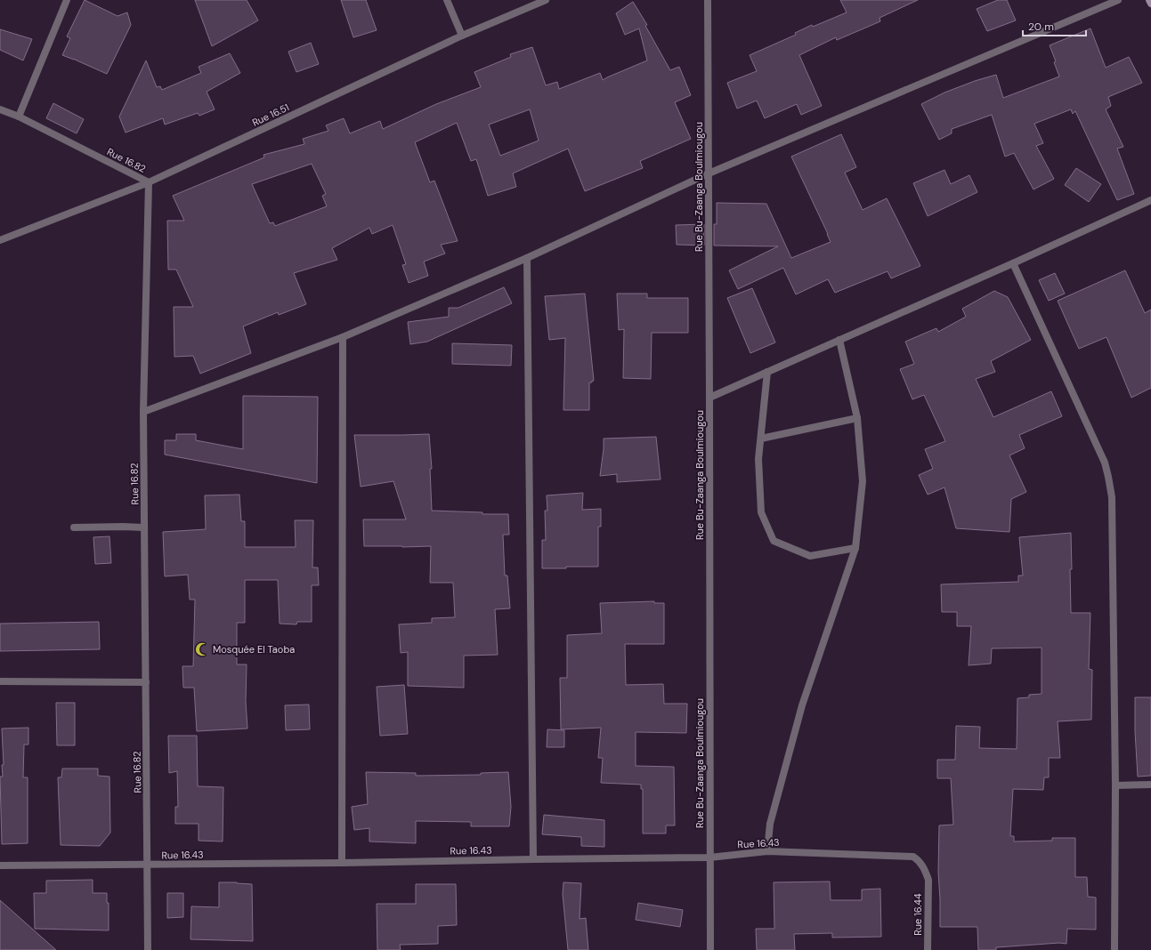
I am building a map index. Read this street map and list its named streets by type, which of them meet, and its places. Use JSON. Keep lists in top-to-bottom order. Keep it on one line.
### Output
{"streets":{"street":["Rue 16.51","Rue 16.82","Rue Bu-Zaanga Boulmiougou","Rue 16.43","Rue 16.44"]},"crossings":[["Rue 16.51","Rue 16.82"],["Rue 16.82","Rue 16.43"],["Rue Bu-Zaanga Boulmiougou","Rue 16.43"],["Rue 16.43","Rue 16.44"]],"places":{"mosque":["Mosquée El Taoba"]},"scale_bar":"20 m"}
